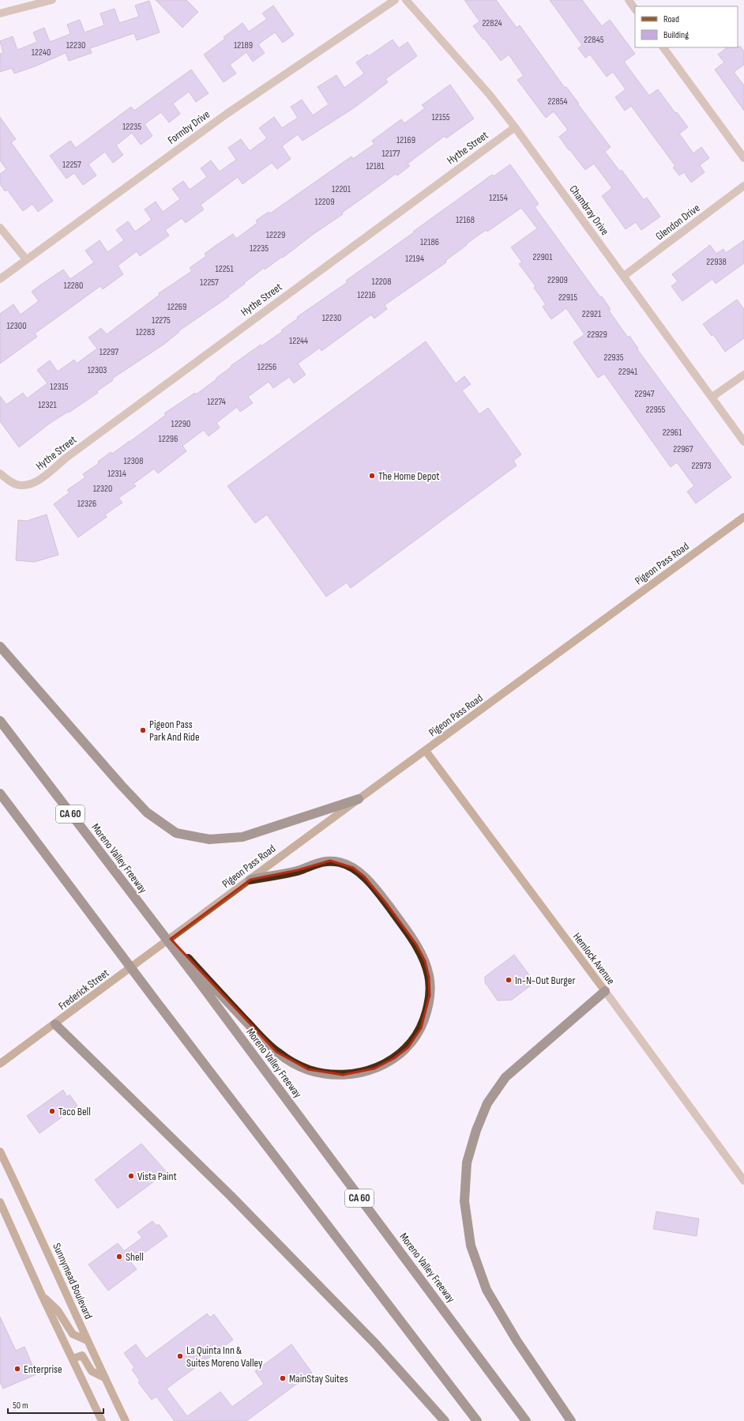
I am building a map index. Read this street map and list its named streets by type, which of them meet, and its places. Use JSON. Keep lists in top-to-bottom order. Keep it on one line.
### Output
{"streets":{"highway":["CA 60","Moreno Valley Freeway"],"main road":["Pigeon Pass Road","Hemlock Avenue","Frederick Street","Sunnymead Boulevard"],"street":["Formby Drive","Hythe Street","Chambray Drive","Glendon Drive"]},"crossings":[["Hythe Street","Chambray Drive"],["Chambray Drive","Glendon Drive"],["Pigeon Pass Road","Hemlock Avenue"],["Pigeon Pass Road","Frederick Street"]],"places":["The Home Depot","Pigeon Pass Park And Ride","In-N-Out Burger","Taco Bell","Vista Paint","Shell","La Quinta Inn & Suites Moreno Valley","Enterprise","MainStay Suites"],"house_numbers":["22824","22845","12230","12189","12240","22854","12155","12235","12169","12177","12257","12181","12201","12154","12209","12168","12229","12186","12235","22901","12194","22938","12251","22909","12208","12257","12280","12216","22915","12269","22921","12230","12275","12300","12283","22929","12244","12297","22935","12256","12303","22941","12315","22947","12274","12321","22955","12290","22961","12296","22967","12308","22973","12314","12320","12326"],"legend":["Road","Building"],"scale_bar":"50 m"}
